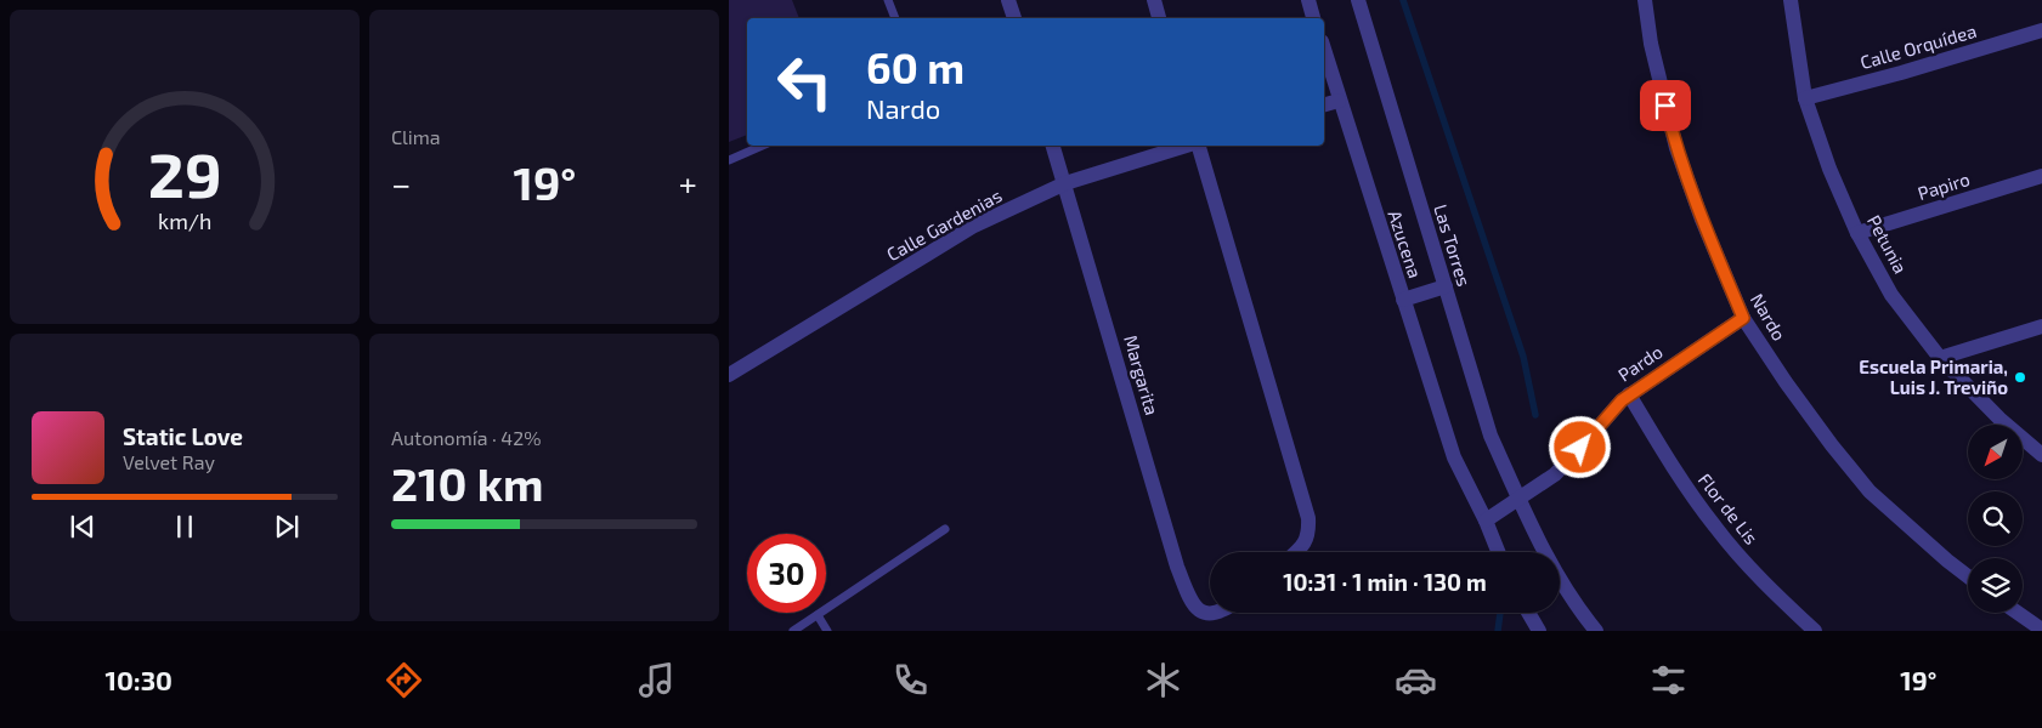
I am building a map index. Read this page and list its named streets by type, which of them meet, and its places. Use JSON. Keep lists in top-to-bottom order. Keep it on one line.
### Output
{"streets":{"street":["Calle Orquídea","Papiro","Calle Gardenias","Azucena","Petunia","Las Torres","Nardo","Pardo","Margarita","Flor de Lis"]},"crossings":[["Calle Orquídea","Petunia"],["Papiro","Petunia"],["Calle Gardenias","Margarita"],["Azucena","Pardo"],["Las Torres","Pardo"],["Nardo","Pardo"],["Pardo","Flor de Lis"]],"places":["Escuela Primaria, Luis J. Treviño"],"north":"bottom left","page":{"tile":["Clima",["Autonomía · 42%","210 km"]],"turn":["60 m","Nardo"],"heat":["−","19°","+"],"song":["Static Love","Velvet Ray"],"limit":"30","trip":"10:31 · 1 min · 130 m","tabs":["10:30","19°"],"gauge":["29","km/h"]}}
